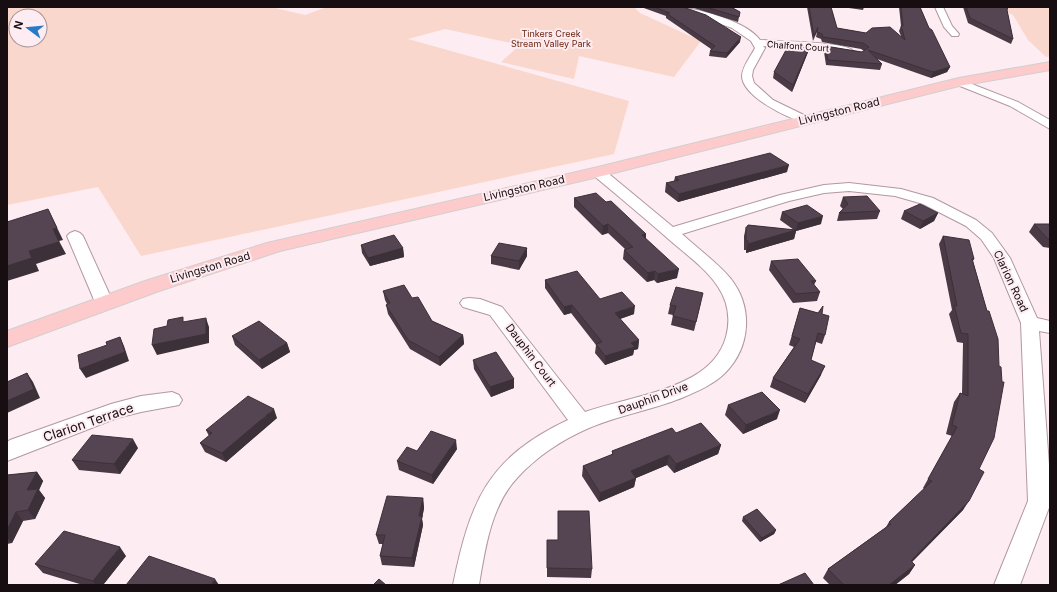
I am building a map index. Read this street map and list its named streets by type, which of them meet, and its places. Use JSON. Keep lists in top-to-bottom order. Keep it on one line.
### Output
{"streets":{"main road":["Livingston Road"],"street":["Chalfont Court","Clarion Road","Dauphin Court","Dauphin Drive","Clarion Terrace"]},"crossings":[["Livingston Road","Dauphin Drive"],["Clarion Road","Dauphin Drive"],["Dauphin Court","Dauphin Drive"]],"parks":["Tinkers Creek Stream Valley Park"],"north":"left"}
